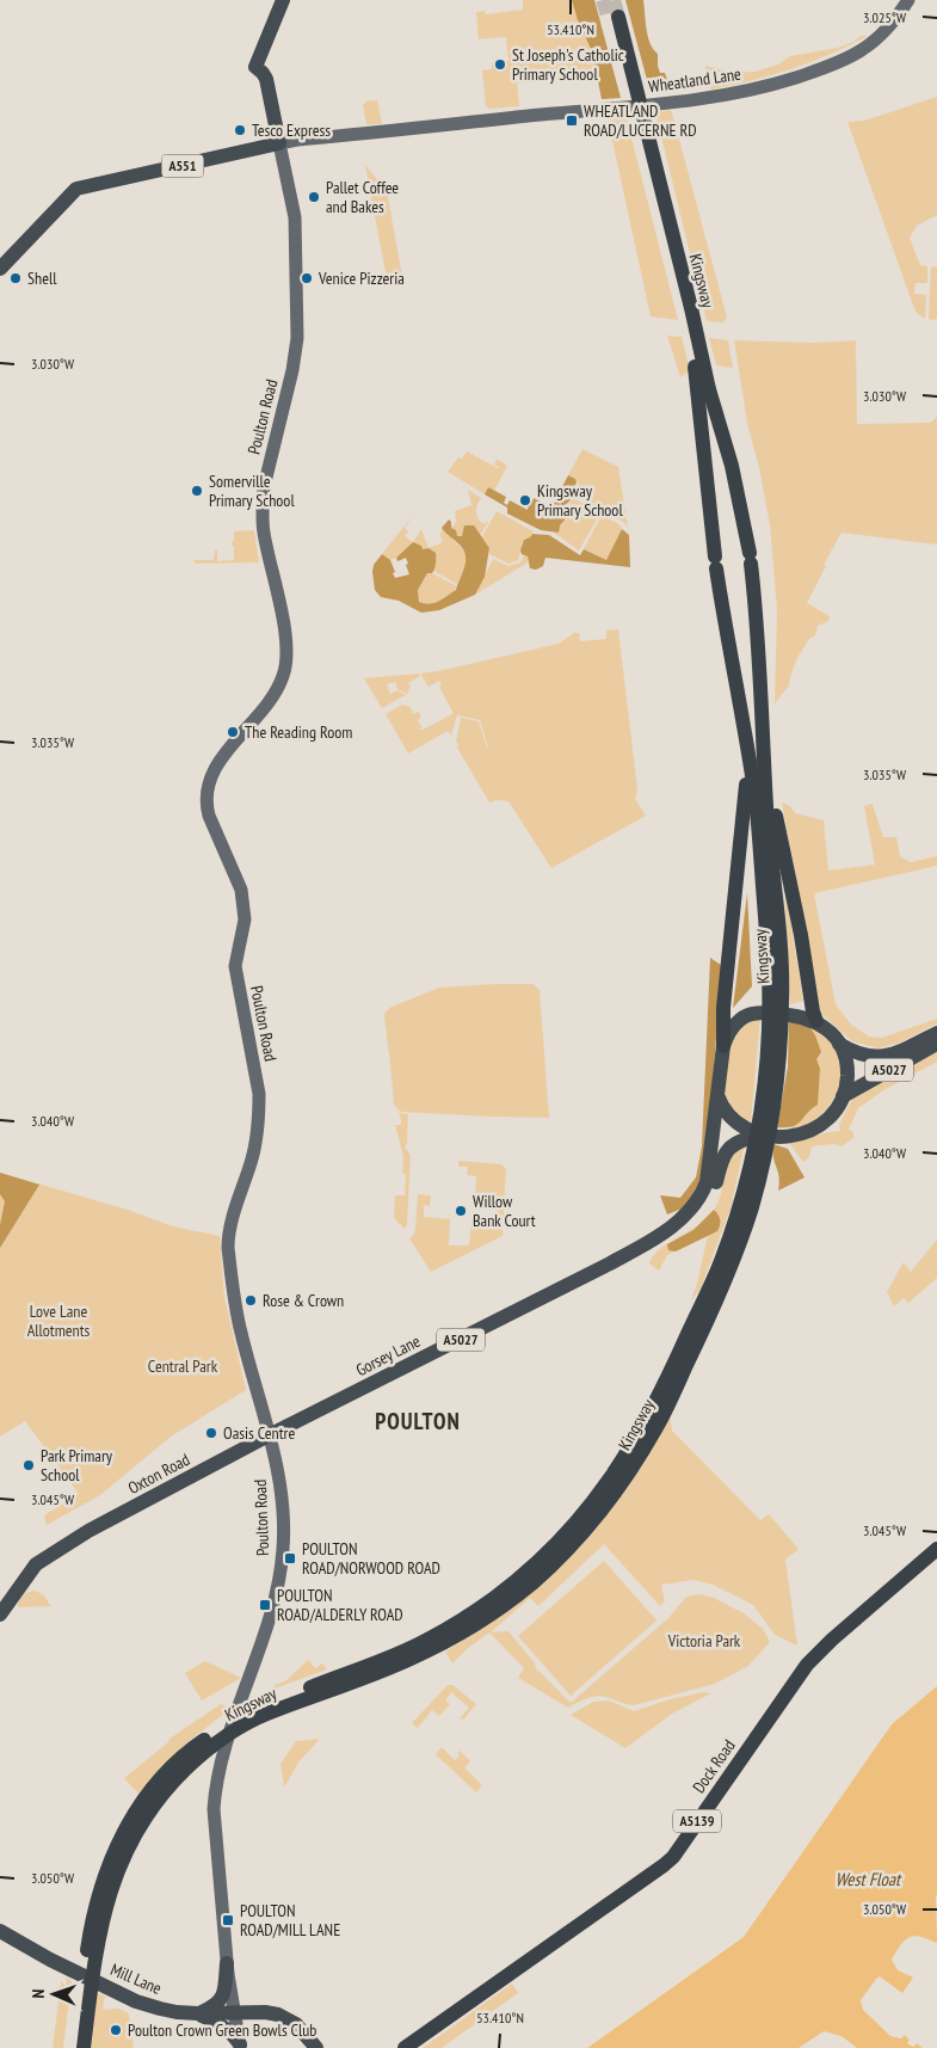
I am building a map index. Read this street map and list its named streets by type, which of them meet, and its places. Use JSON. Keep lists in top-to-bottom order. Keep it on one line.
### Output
{"streets":{"highway":["Kingsway","Dock Road","A5139"],"main road":["Wheatland Lane","A551","Poulton Road","A5027","Gorsey Lane","Oxton Road","Mill Lane"]},"crossings":[["Wheatland Lane","A551"],["Wheatland Lane","Poulton Road"],["A551","Poulton Road"],["Poulton Road","Gorsey Lane"],["Poulton Road","Oxton Road"],["Poulton Road","Mill Lane"],["A5027","Gorsey Lane"],["Gorsey Lane","Oxton Road"]],"districts":["POULTON"],"water":["West Float"],"parks":["Love Lane Allotments","Central Park","Victoria Park"],"places":{"other":["St Joseph's Catholic Primary School","Tesco Express","Pallet Coffee and Bakes","Shell","Venice Pizzeria","Somerville Primary School","Kingsway Primary School","The Reading Room","Willow Bank Court","Rose & Crown","Oasis Centre","Park Primary School","Poulton Crown Green Bowls Club"],"transit":["WHEATLAND ROAD/LUCERNE RD","POULTON ROAD/NORWOOD ROAD","POULTON ROAD/ALDERLY ROAD","POULTON ROAD/MILL LANE"]},"north":"left","coordinates":["3.025°W","53.410°N","3.030°W","3.035°W","3.040°W","3.045°W","3.050°W"]}
